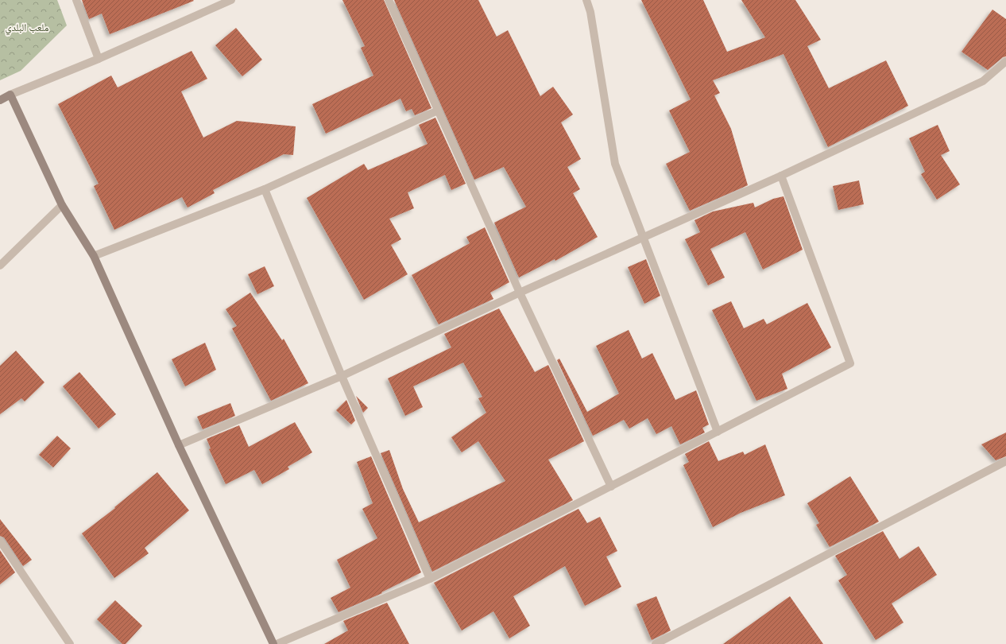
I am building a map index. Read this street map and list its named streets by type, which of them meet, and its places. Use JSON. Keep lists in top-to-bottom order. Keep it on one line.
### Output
{"parks":["ملعب البلدي"]}
